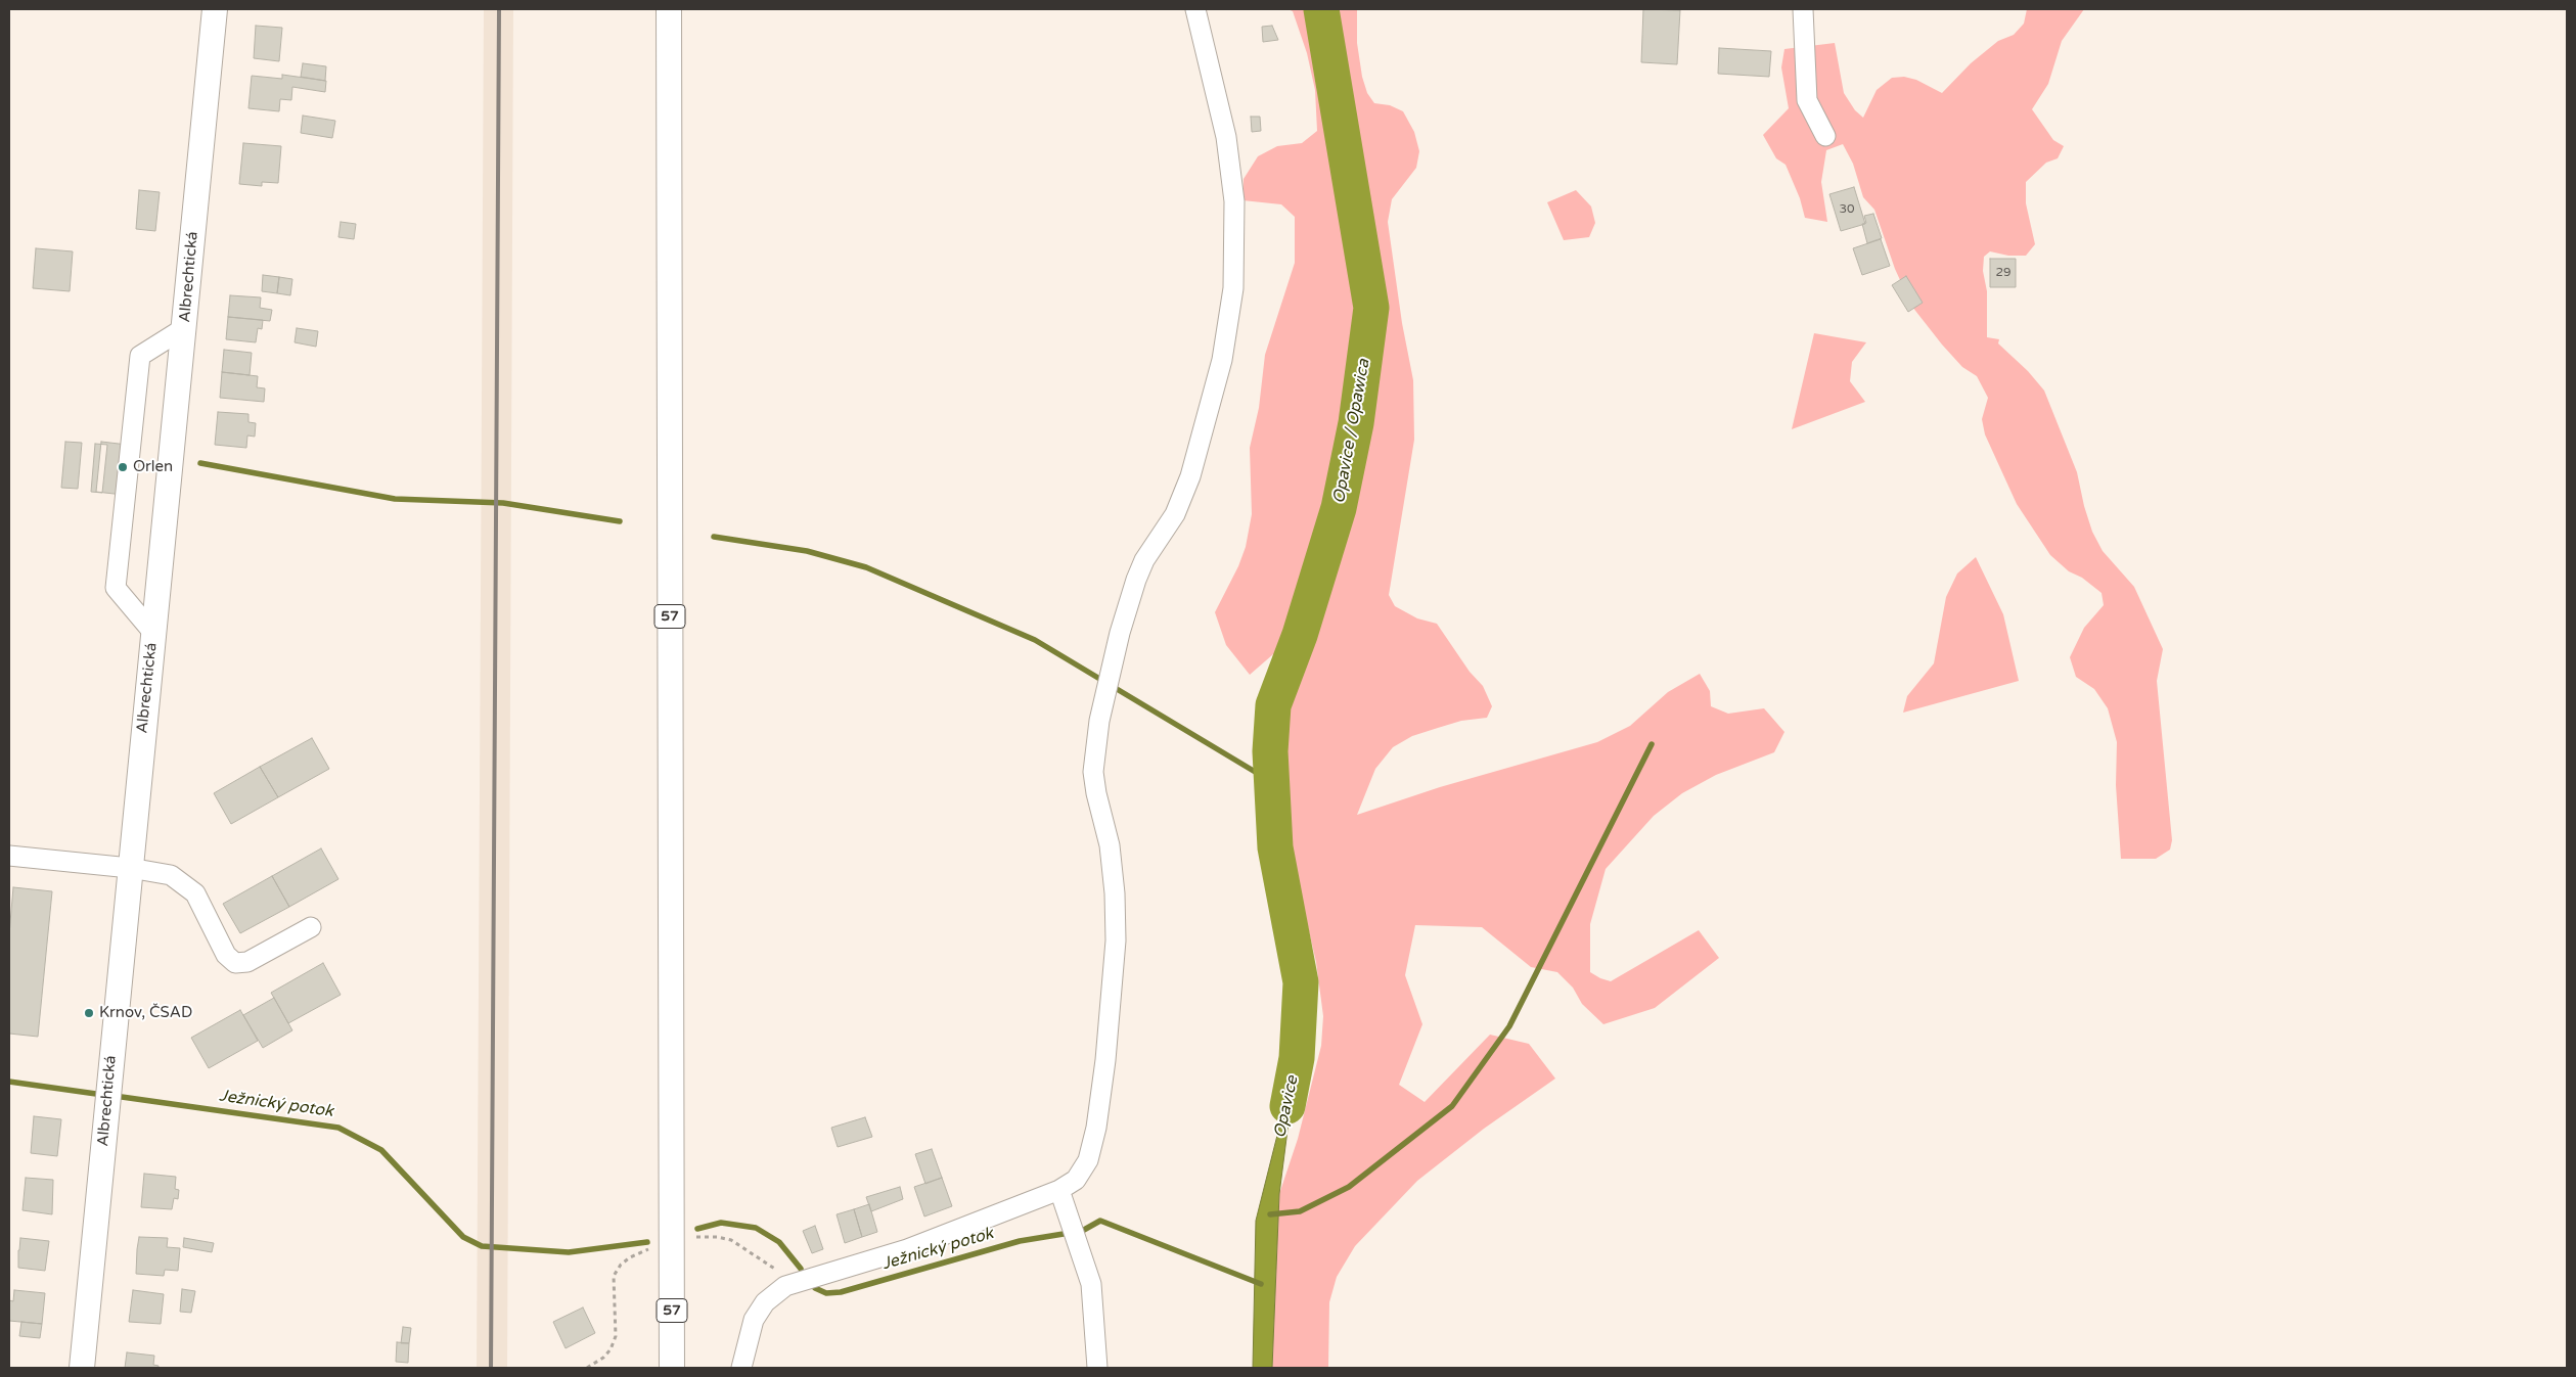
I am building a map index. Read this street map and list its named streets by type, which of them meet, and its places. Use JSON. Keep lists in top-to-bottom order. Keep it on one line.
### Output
{"streets":{"main road":["Albrechtická","57"]},"water":["Opavice / Opawica","Ježnický potok","Opavice"],"places":["Orlen","Krnov, ČSAD"],"house_numbers":["30","29"]}
